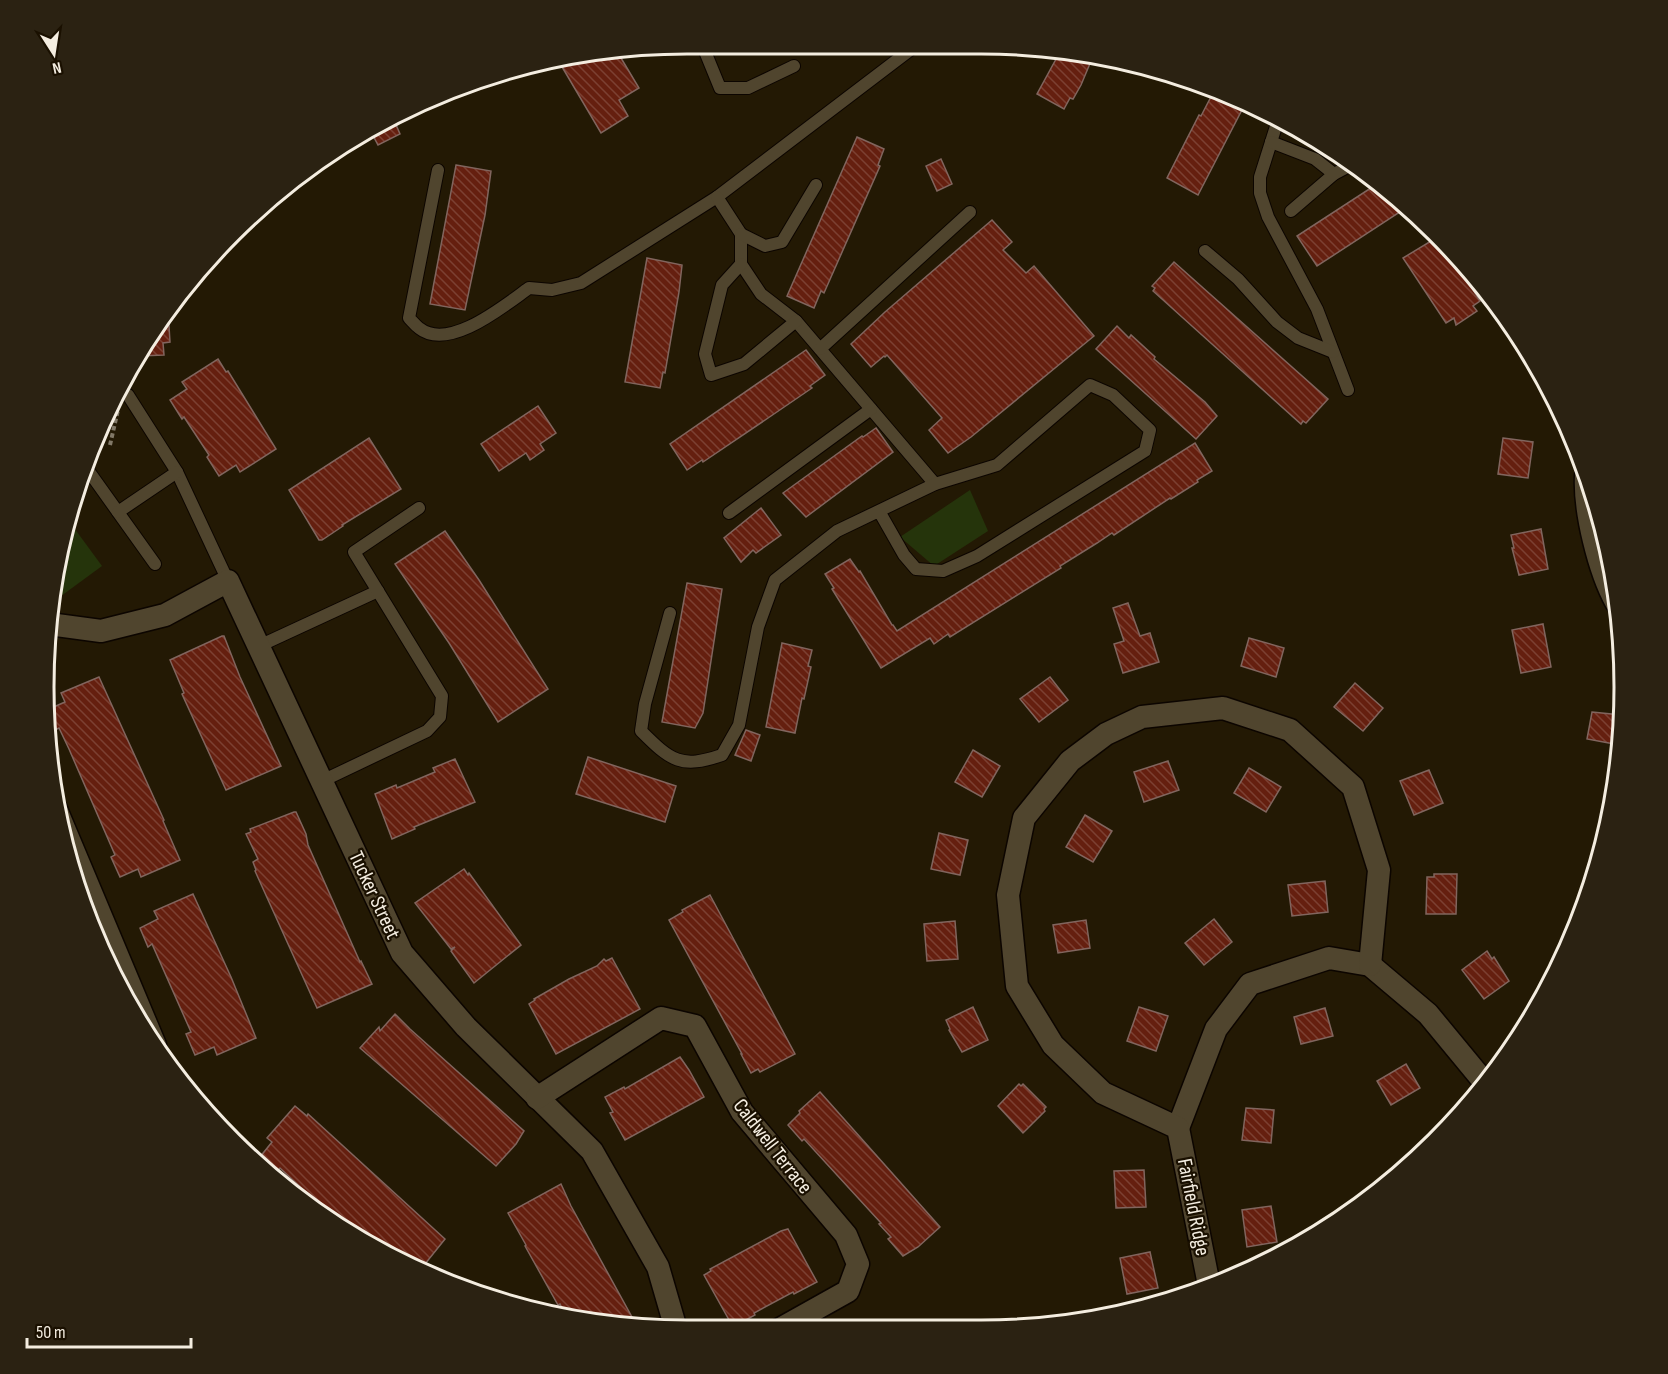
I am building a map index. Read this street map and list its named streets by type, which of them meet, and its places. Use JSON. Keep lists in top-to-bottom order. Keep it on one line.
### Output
{"streets":{"street":["Tucker Street","Caldwell Terrace","Fairfield Ridge"]},"crossings":[["Tucker Street","Caldwell Terrace"]],"scale_bar":"50 m","north":"bottom"}
